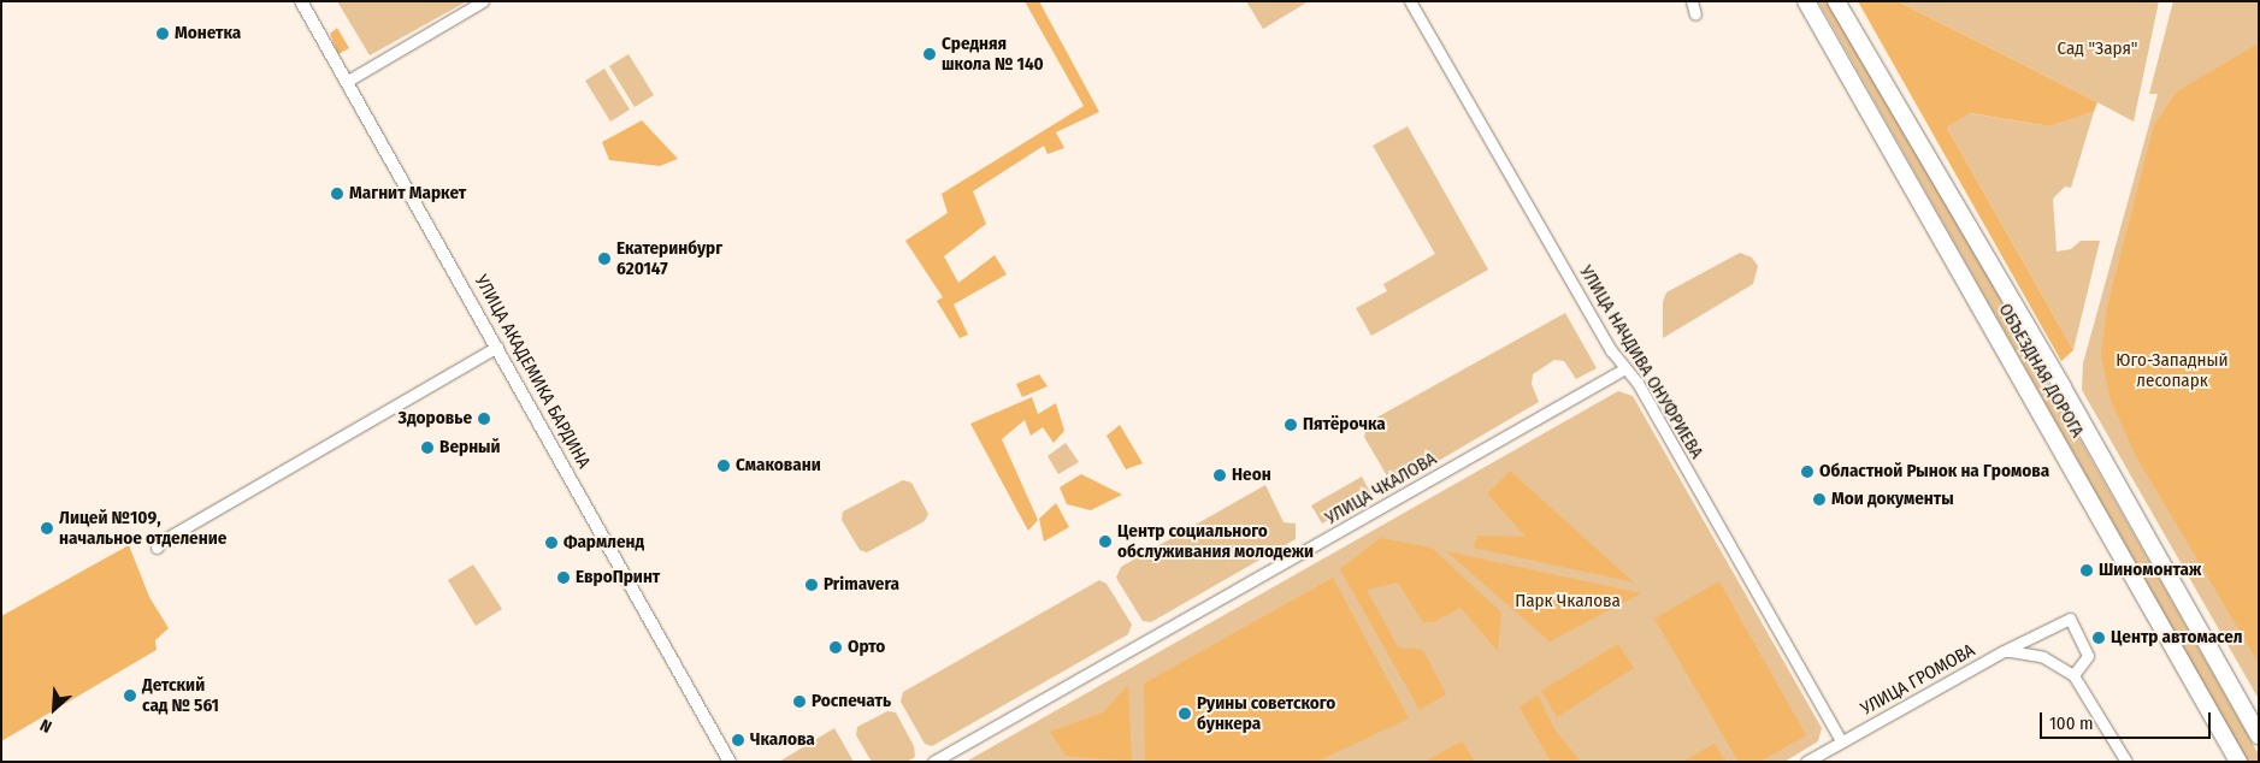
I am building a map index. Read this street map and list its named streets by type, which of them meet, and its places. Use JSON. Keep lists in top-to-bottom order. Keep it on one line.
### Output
{"streets":{"main road":["ОБЪЕЗДНАЯ ДОРОГА"],"street":["УЛИЦА НАЧДИВА ОНУФРИЕВА","УЛИЦА АКАДЕМИКА БАРДИНА","УЛИЦА ЧКАЛОВА","УЛИЦА ГРОМОВА"]},"crossings":[["УЛИЦА НАЧДИВА ОНУФРИЕВА","УЛИЦА ЧКАЛОВА"],["УЛИЦА НАЧДИВА ОНУФРИЕВА","УЛИЦА ГРОМОВА"]],"parks":["Сад \"Заря\"","Юго-Западный лесопарк","Парк Чкалова"],"places":["Монетка","Средняя школа № 140","Магнит Маркет","Екатеринбург 620147","Здоровье","Пятёрочка","Верный","Смаковани","Областной Рынок на Громова","Неон","Мои документы","Лицей №109, начальное отделение","Центр социального обслуживания молодежи","Фармленд","Шиномонтаж","ЕвроПринт","Primavera","Центр автомасел","Орто","Детский сад № 561","Роспечать","Руины советского бункера","Чкалова"],"scale_bar":"100 m","north":"bottom left"}
